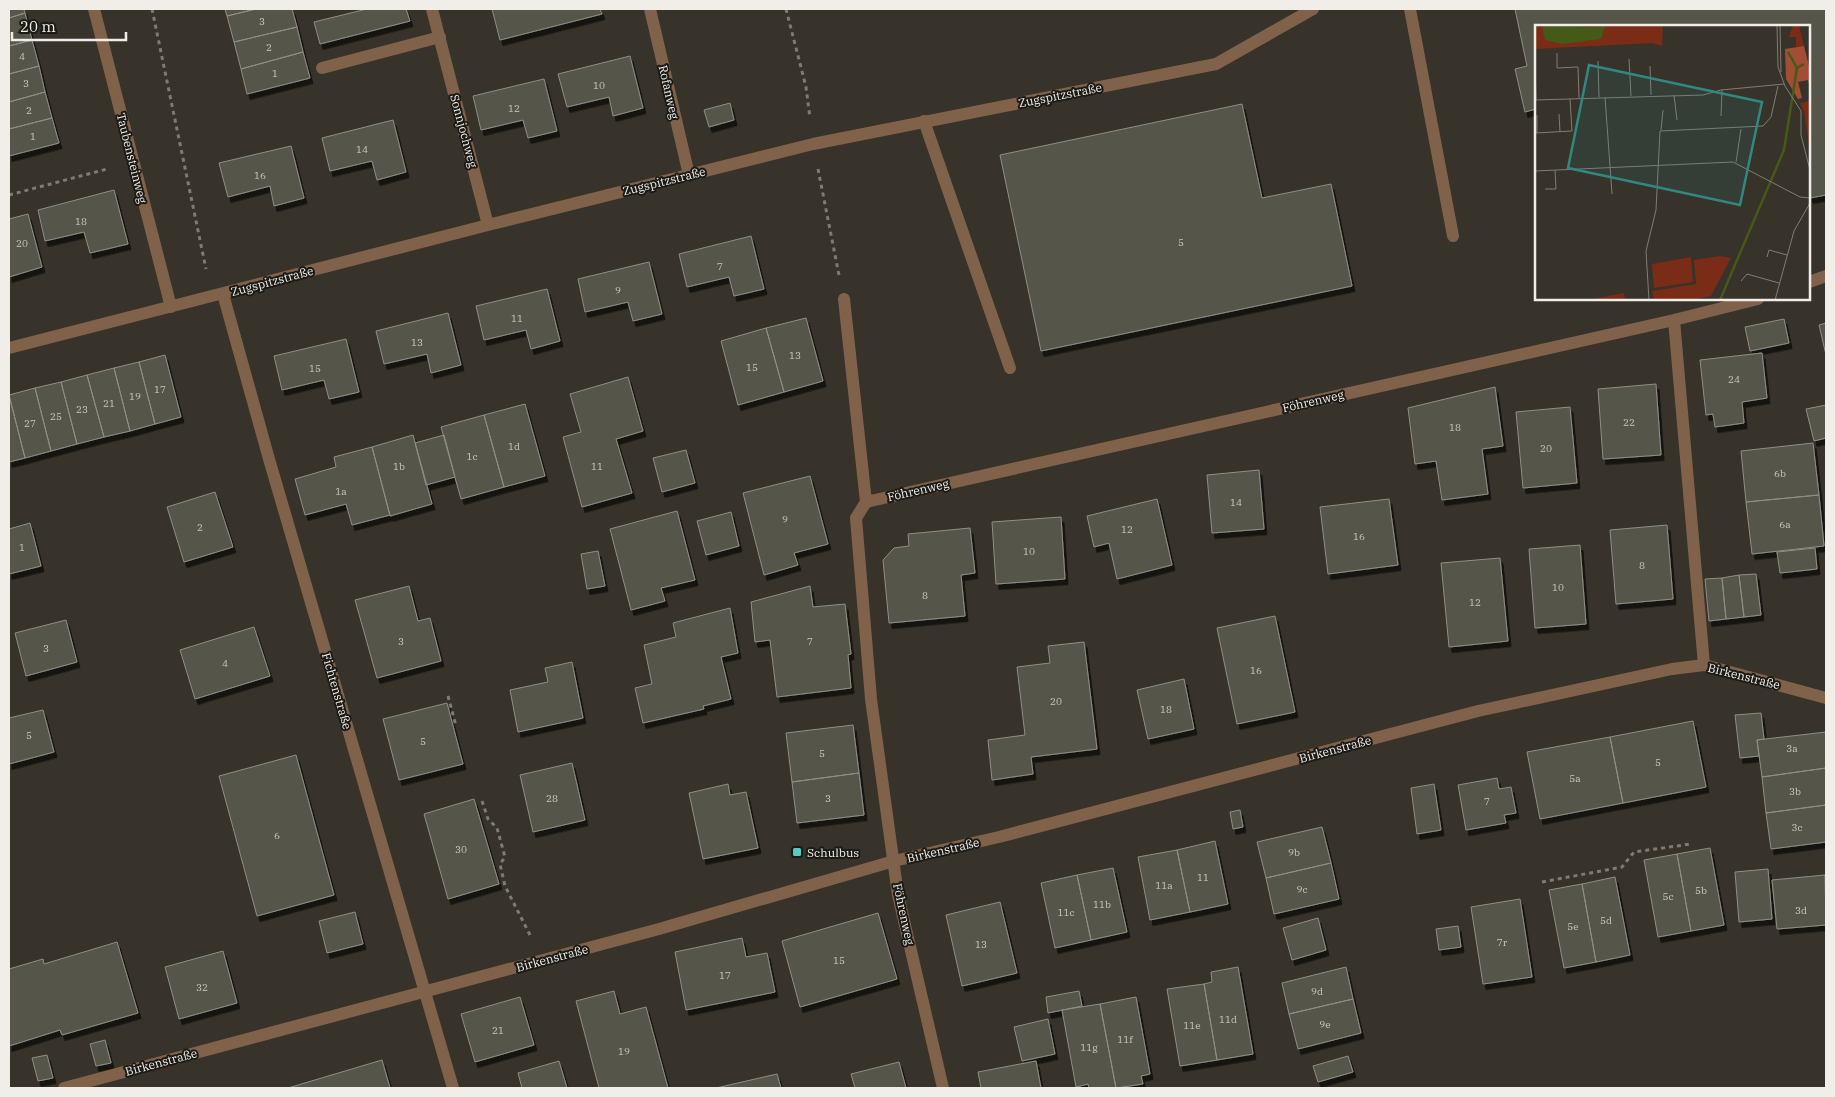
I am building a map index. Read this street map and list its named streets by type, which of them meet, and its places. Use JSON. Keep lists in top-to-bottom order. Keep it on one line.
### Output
{"streets":{"street":["Rofanweg","Zugspitzstraße","Sonnjochweg","Taubensteinweg","Föhrenweg","Birkenstraße","Fichtenstraße"]},"crossings":[["Rofanweg","Zugspitzstraße"],["Zugspitzstraße","Sonnjochweg"],["Zugspitzstraße","Taubensteinweg"],["Zugspitzstraße","Fichtenstraße"],["Föhrenweg","Birkenstraße"],["Birkenstraße","Fichtenstraße"]],"places":{"transit":["Schulbus"]},"house_numbers":["3","2","4","1","3","10","12","2","1","14","16","18","5","20","7","9","11","13","13","15","15","24","17","19","21","23","25","22","27","18","1d","20","1c","1b","11","6b","1a","14","9","6a","2","12","16","1","10","8","10","8","12","3","7","3","4","16","20","18","5","5","3a","5","5","5a","3b","28","3","7","3c","6","30","9b","11","11a","9c","5b","5c","11b","3d","11c","5d","5e","7r","13","15","17","32","9d","11d","9e","11e","21","11f","11g","19"],"scale_bar":"20 m"}
